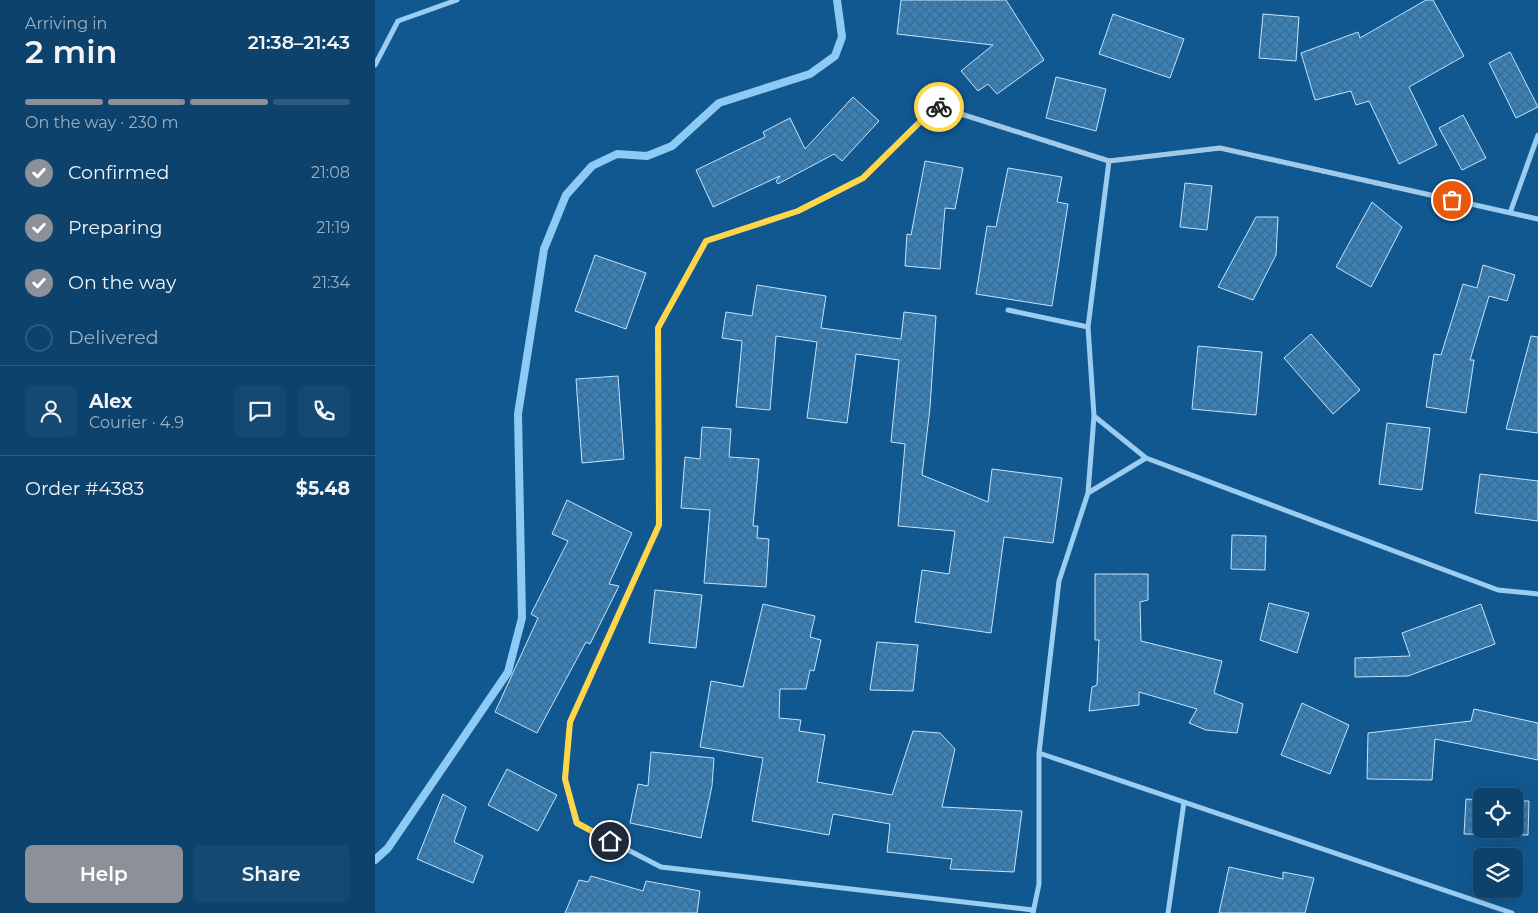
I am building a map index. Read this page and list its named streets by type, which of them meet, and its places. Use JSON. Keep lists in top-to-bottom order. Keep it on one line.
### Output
{"page":{"heading":["2 min","Arriving in","21:38–21:43"],"panel":["Alex","Courier · 4.9","Order #4383","$5.48"],"bar":"On the way · 230 m","list":[["Confirmed","21:08"],["Preparing","21:19"],["On the way","21:34"],"Delivered"],"buttons":["Help","Share"]}}
